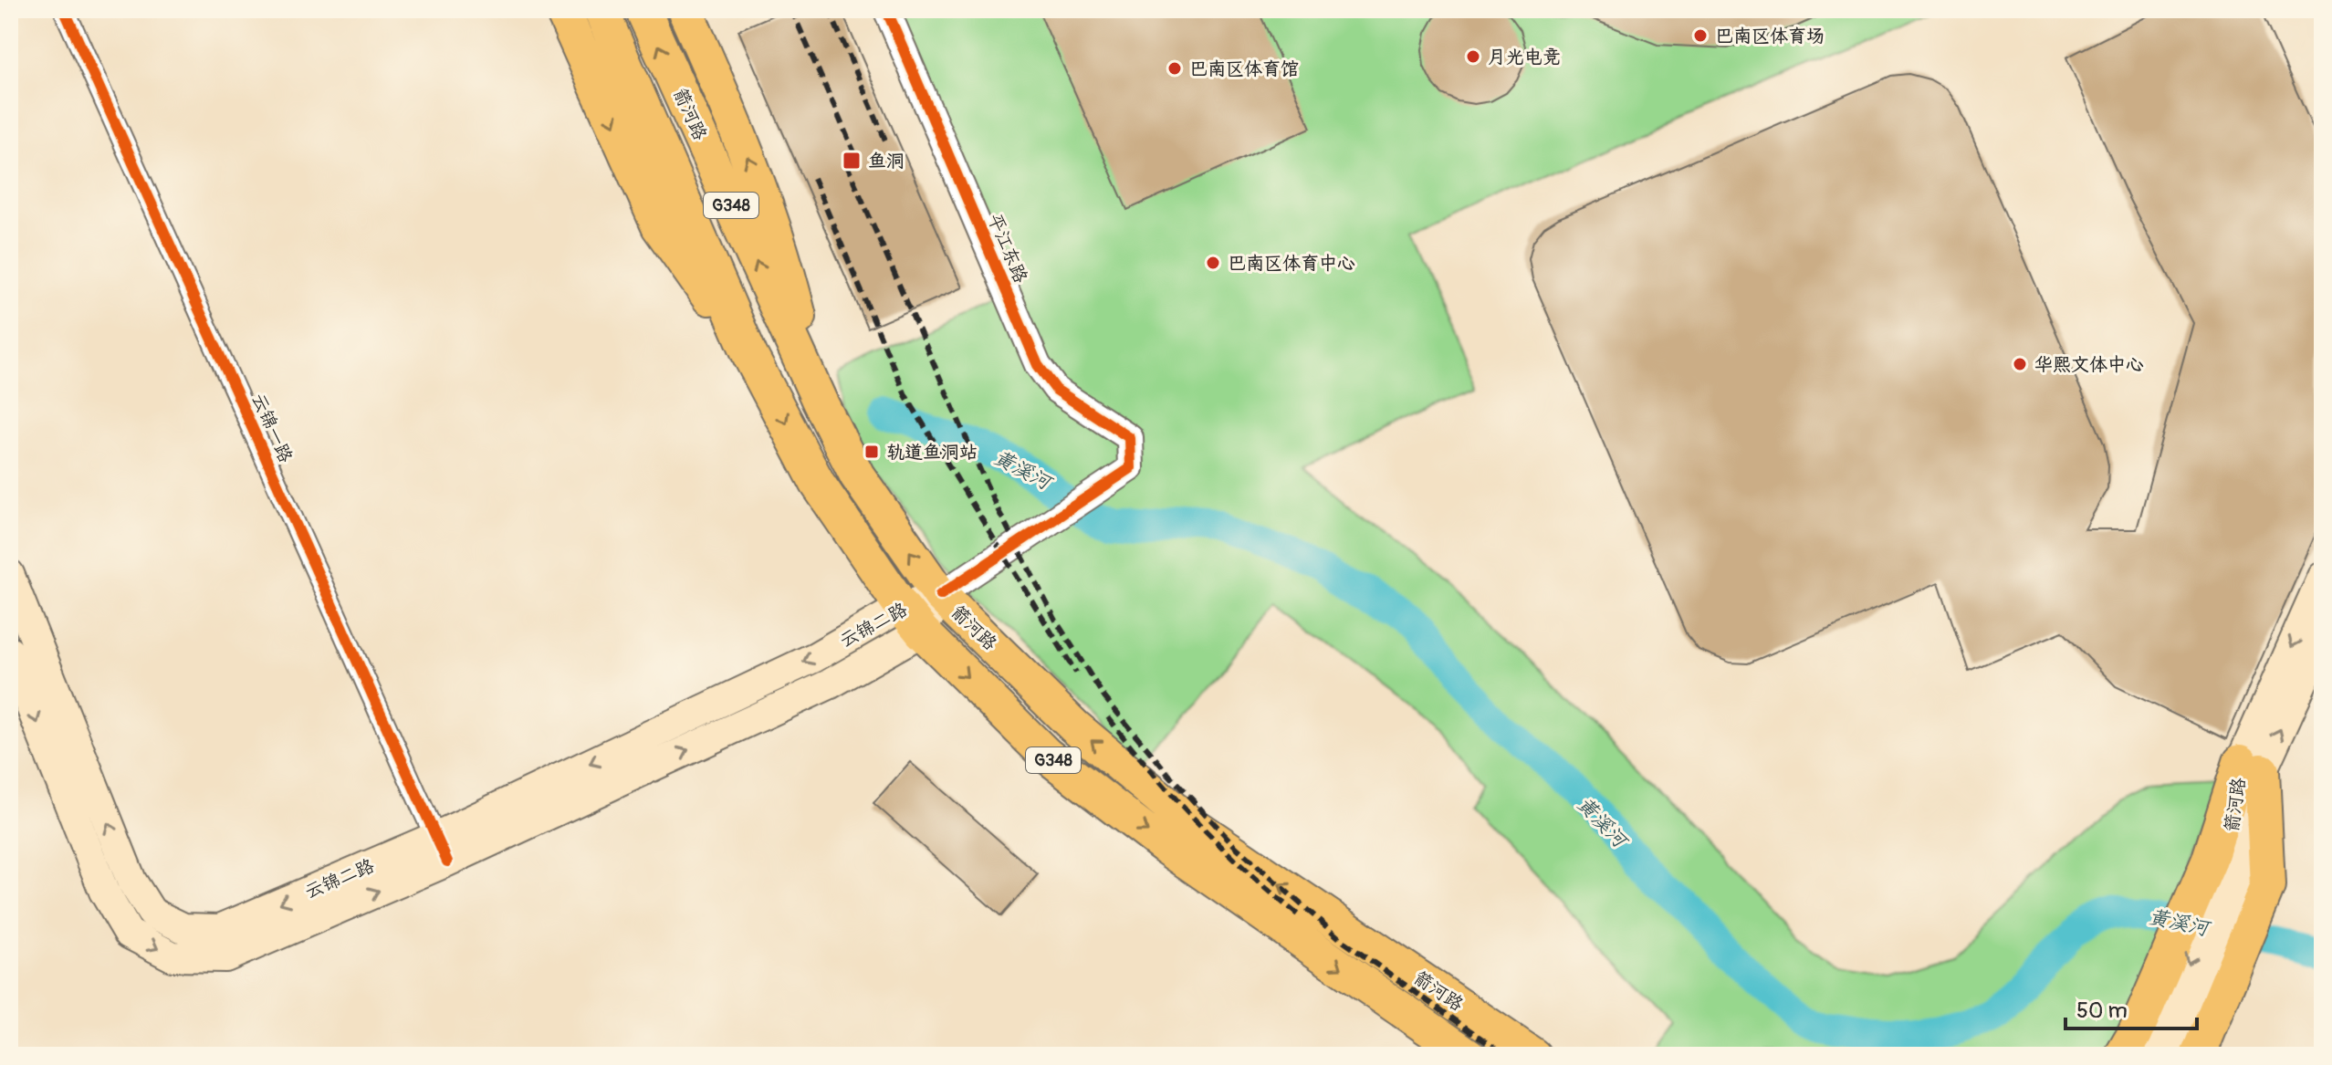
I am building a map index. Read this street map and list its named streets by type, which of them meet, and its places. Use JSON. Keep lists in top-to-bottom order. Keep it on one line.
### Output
{"streets":{"highway":["箭河路","G348"],"main road":["云锦二路"],"street":["平江东路","云锦一路"]},"crossings":[["箭河路","平江东路"],["箭河路","云锦二路"],["平江东路","云锦二路"],["云锦一路","云锦二路"]],"water":["黄溪河"],"places":{"other":["巴南区体育场","月光电竞","巴南区体育馆","巴南区体育中心","华熙文体中心"],"transit":["鱼洞","轨道鱼洞站"]},"scale_bar":"50 m"}
